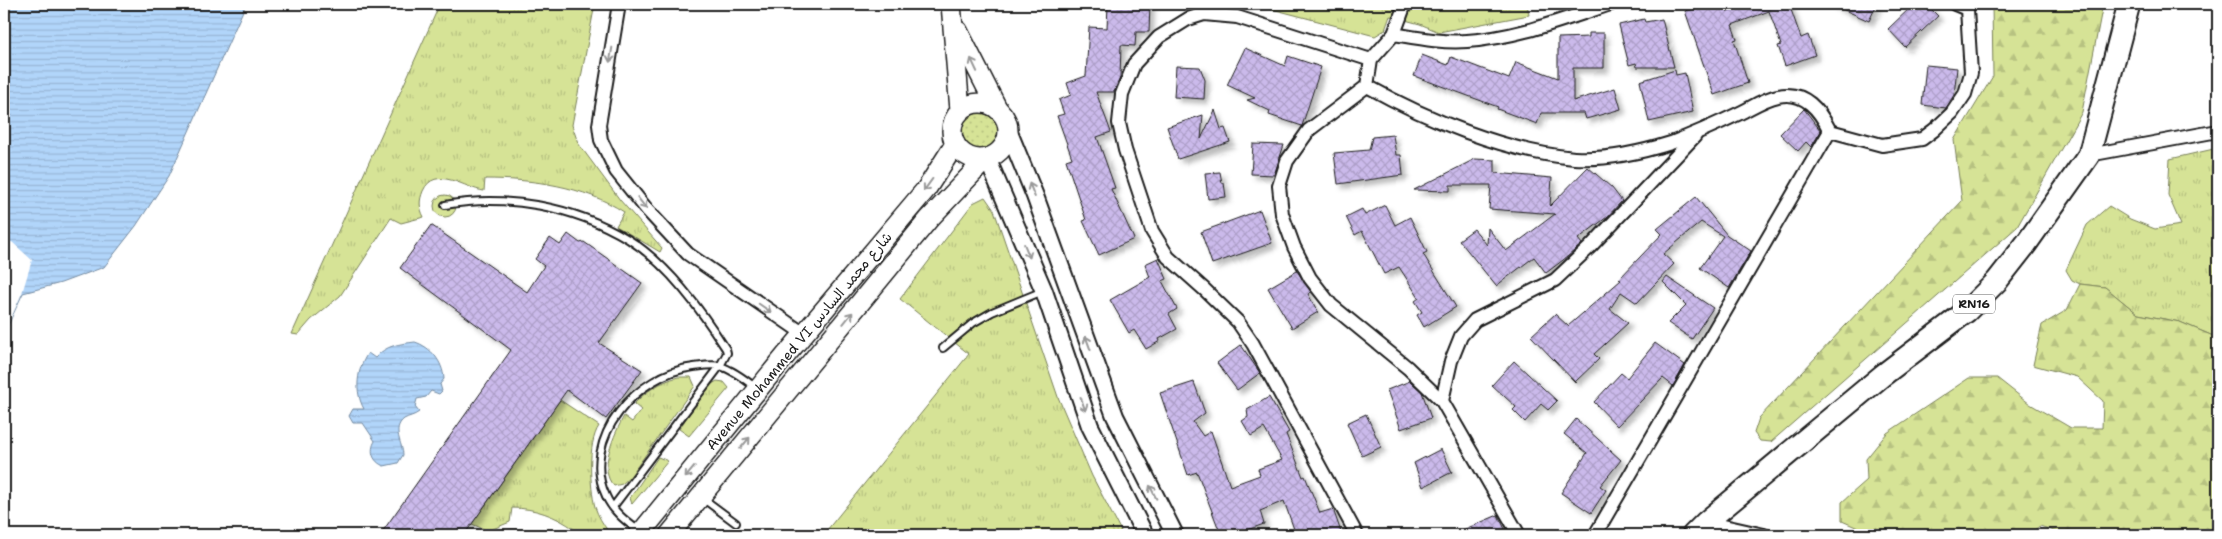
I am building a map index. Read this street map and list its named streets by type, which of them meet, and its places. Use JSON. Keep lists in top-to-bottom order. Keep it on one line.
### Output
{"streets":{"main road":["RN16","Avenue Mohammed VI شارع محمد السادس"]}}
